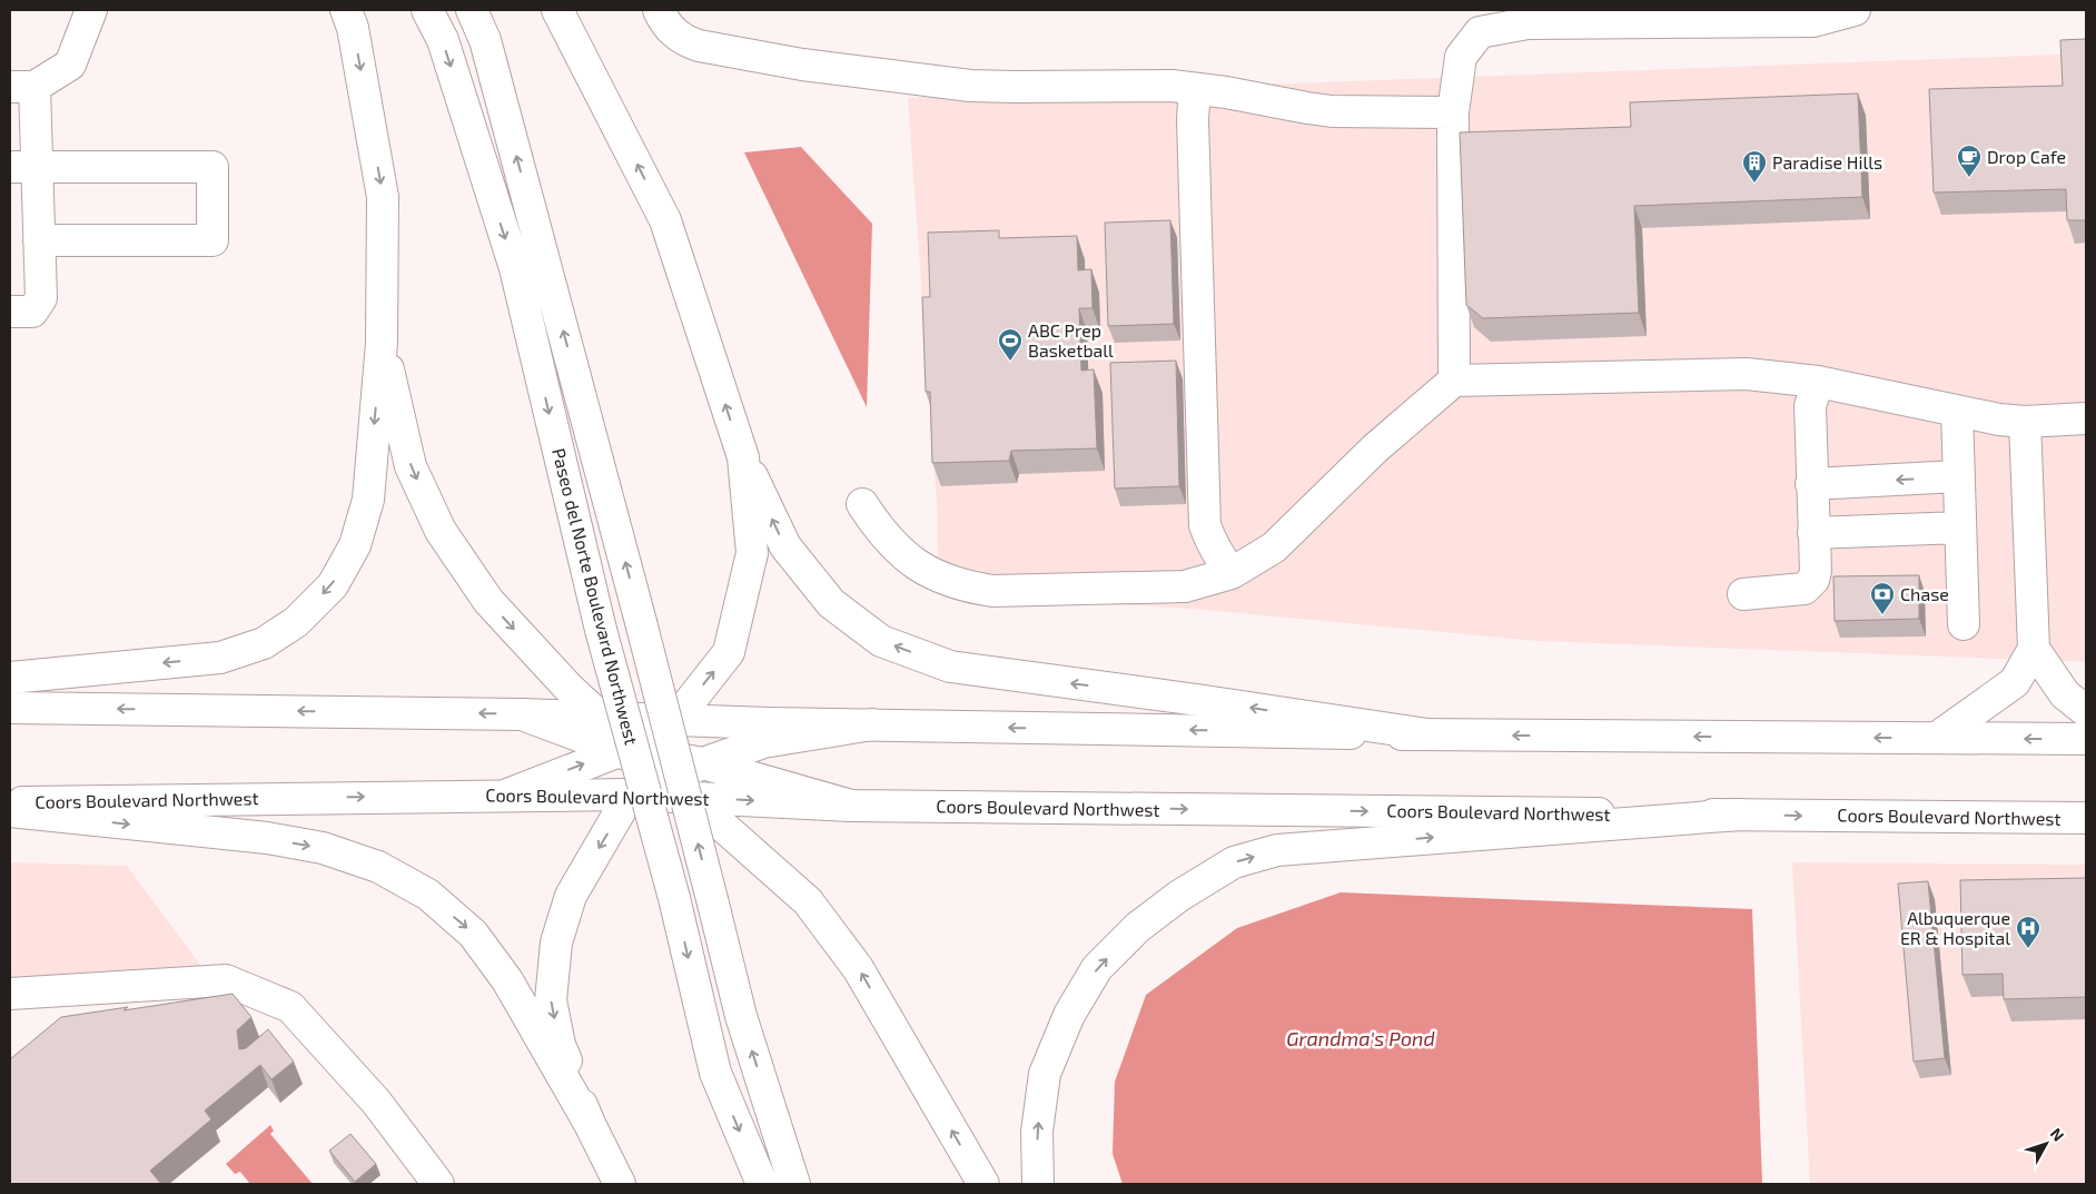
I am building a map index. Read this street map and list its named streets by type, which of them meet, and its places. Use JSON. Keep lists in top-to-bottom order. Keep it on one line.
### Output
{"streets":{"main road":["Paseo del Norte Boulevard Northwest","Coors Boulevard Northwest"]},"water":["Grandma's Pond"],"places":{"cafe":["Drop Cafe"],"building":["Paradise Hills"],"sports":["ABC Prep Basketball"],"bank":["Chase"],"hospital":["Albuquerque ER & Hospital"]},"north":"top right"}
